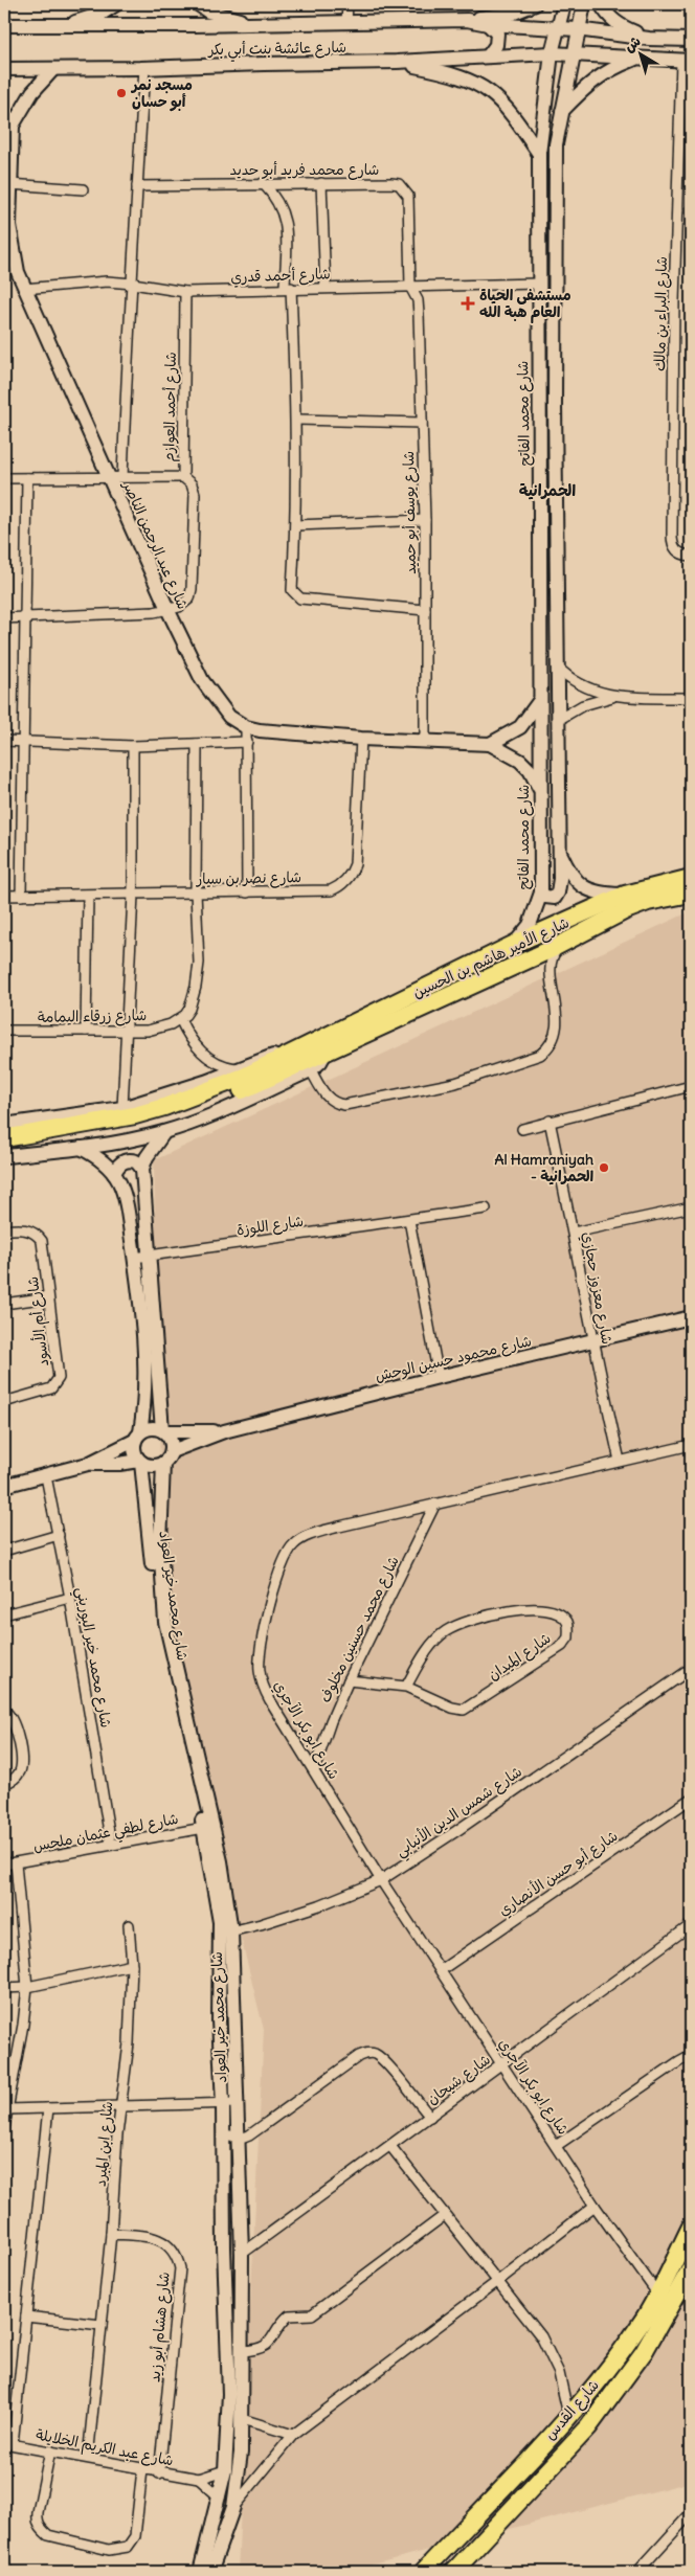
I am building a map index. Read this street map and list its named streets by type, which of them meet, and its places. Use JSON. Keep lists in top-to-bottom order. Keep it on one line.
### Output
{"streets":{"highway":["شارع الأمير هاشم بن الحسين","شارع القدس"],"street":["شارع عائشة بنت أبي بكر","شارع محمد فريد أبو حديد","شارع أحمد قدري","شارع البراء بن مالك","شارع أحمد العوازم","شارع محمد الفاتح","شارع يوسف أبو حميد","شارع عبد الرحمن الناصر","شارع نصر بن سيار","شارع زرقاء اليمامة","شارع اللوزة","شارع معزوز حجازي","شارع أم الأسود","شارع محمود حسين الوحش","شارع محمد خير العواد","شارع محمد حسنين مخلوف","شارع الميدان","شارع محمد خير البوريني","شارع ابو بكر الآجري","شارع شمس الدين الأنبابي","شارع لطفي عثمان ملحس","شارع أبو حسن الأنصاري","شارع شيحان","شارع ابن المبرد","شارع هشام أبو زيد","شارع عبد الكريم الخلايلة"]},"crossings":[["شارع عائشة بنت أبي بكر","شارع البراء بن مالك"],["شارع عائشة بنت أبي بكر","شارع محمد الفاتح"],["شارع عائشة بنت أبي بكر","شارع عبد الرحمن الناصر"],["شارع محمد فريد أبو حديد","شارع أحمد قدري"],["شارع محمد فريد أبو حديد","شارع يوسف أبو حميد"],["شارع أحمد قدري","شارع أحمد العوازم"],["شارع أحمد قدري","شارع محمد الفاتح"],["شارع أحمد قدري","شارع يوسف أبو حميد"],["شارع أحمد قدري","شارع عبد الرحمن الناصر"],["شارع أحمد العوازم","شارع عبد الرحمن الناصر"],["شارع محمد الفاتح","شارع عبد الرحمن الناصر"],["شارع محمد الفاتح","شارع الأمير هاشم بن الحسين"],["شارع يوسف أبو حميد","شارع عبد الرحمن الناصر"],["شارع عبد الرحمن الناصر","شارع نصر بن سيار"],["شارع معزوز حجازي","شارع محمود حسين الوحش"],["شارع معزوز حجازي","شارع ابو بكر الآجري"],["شارع محمود حسين الوحش","شارع محمد خير العواد"],["شارع محمد خير العواد","شارع شمس الدين الأنبابي"],["شارع محمد خير العواد","شارع لطفي عثمان ملحس"],["شارع محمد خير العواد","شارع شيحان"],["شارع محمد خير العواد","شارع عبد الكريم الخلايلة"],["شارع محمد حسنين مخلوف","شارع الميدان"],["شارع محمد حسنين مخلوف","شارع ابو بكر الآجري"],["شارع محمد خير البوريني","شارع لطفي عثمان ملحس"],["شارع ابو بكر الآجري","شارع شمس الدين الأنبابي"],["شارع ابو بكر الآجري","شارع أبو حسن الأنصاري"],["شارع ابو بكر الآجري","شارع شيحان"],["شارع ابو بكر الآجري","شارع القدس"],["شارع ابن المبرد","شارع هشام أبو زيد"],["شارع ابن المبرد","شارع عبد الكريم الخلايلة"],["شارع هشام أبو زيد","شارع عبد الكريم الخلايلة"]],"districts":["الحمرانية"],"places":{"other":["مسجد نمر أبو حسان","Al Hamraniyah - الحمرانية"],"health":["مستشفى الحياة العام هبة الله"]},"north":"top left"}
